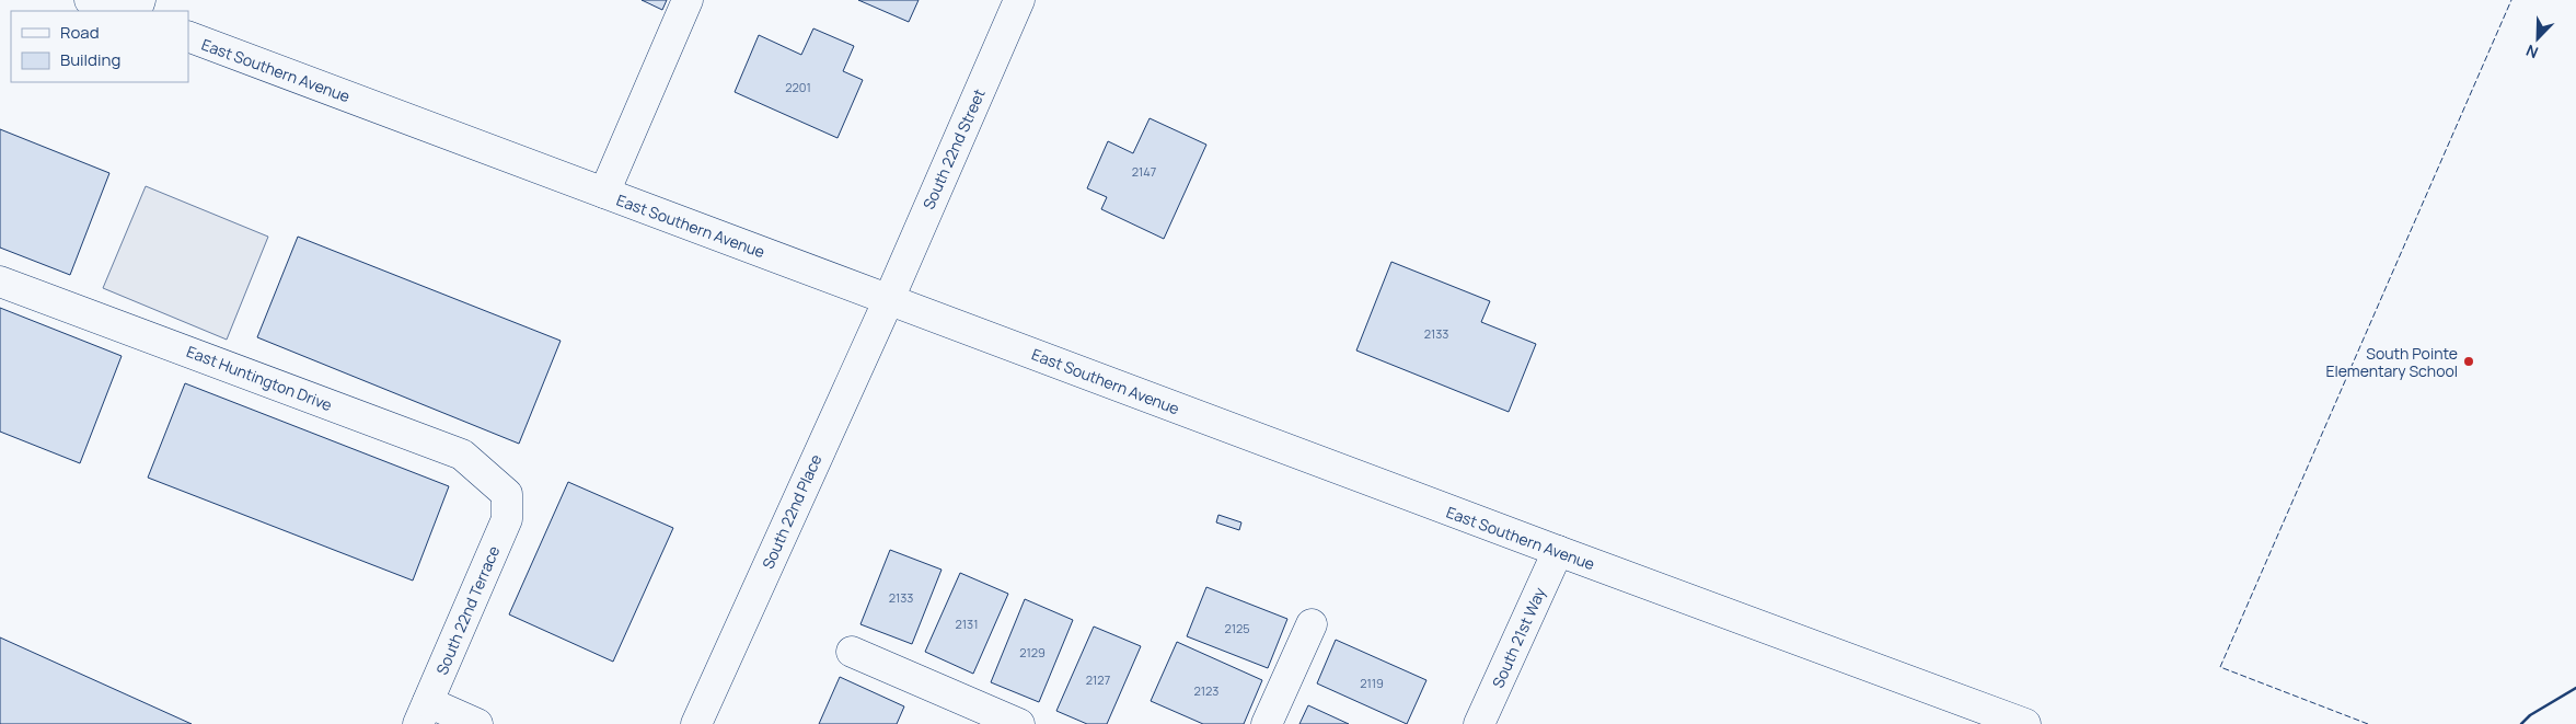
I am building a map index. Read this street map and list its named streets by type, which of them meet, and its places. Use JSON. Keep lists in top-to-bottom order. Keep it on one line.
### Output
{"streets":{"main road":["East Southern Avenue","South 22nd Street","East Huntington Drive","South 22nd Place","South 22nd Terrace","South 21st Way"]},"crossings":[["East Southern Avenue","South 22nd Street"],["East Southern Avenue","South 22nd Place"],["East Southern Avenue","South 21st Way"],["South 22nd Street","South 22nd Place"],["East Huntington Drive","South 22nd Terrace"]],"places":["South Pointe Elementary School"],"house_numbers":["2201","2147","2133","2133","2131","2125","2129","2127","2119","2123"],"legend":["Road","Building"],"north":"bottom left"}
